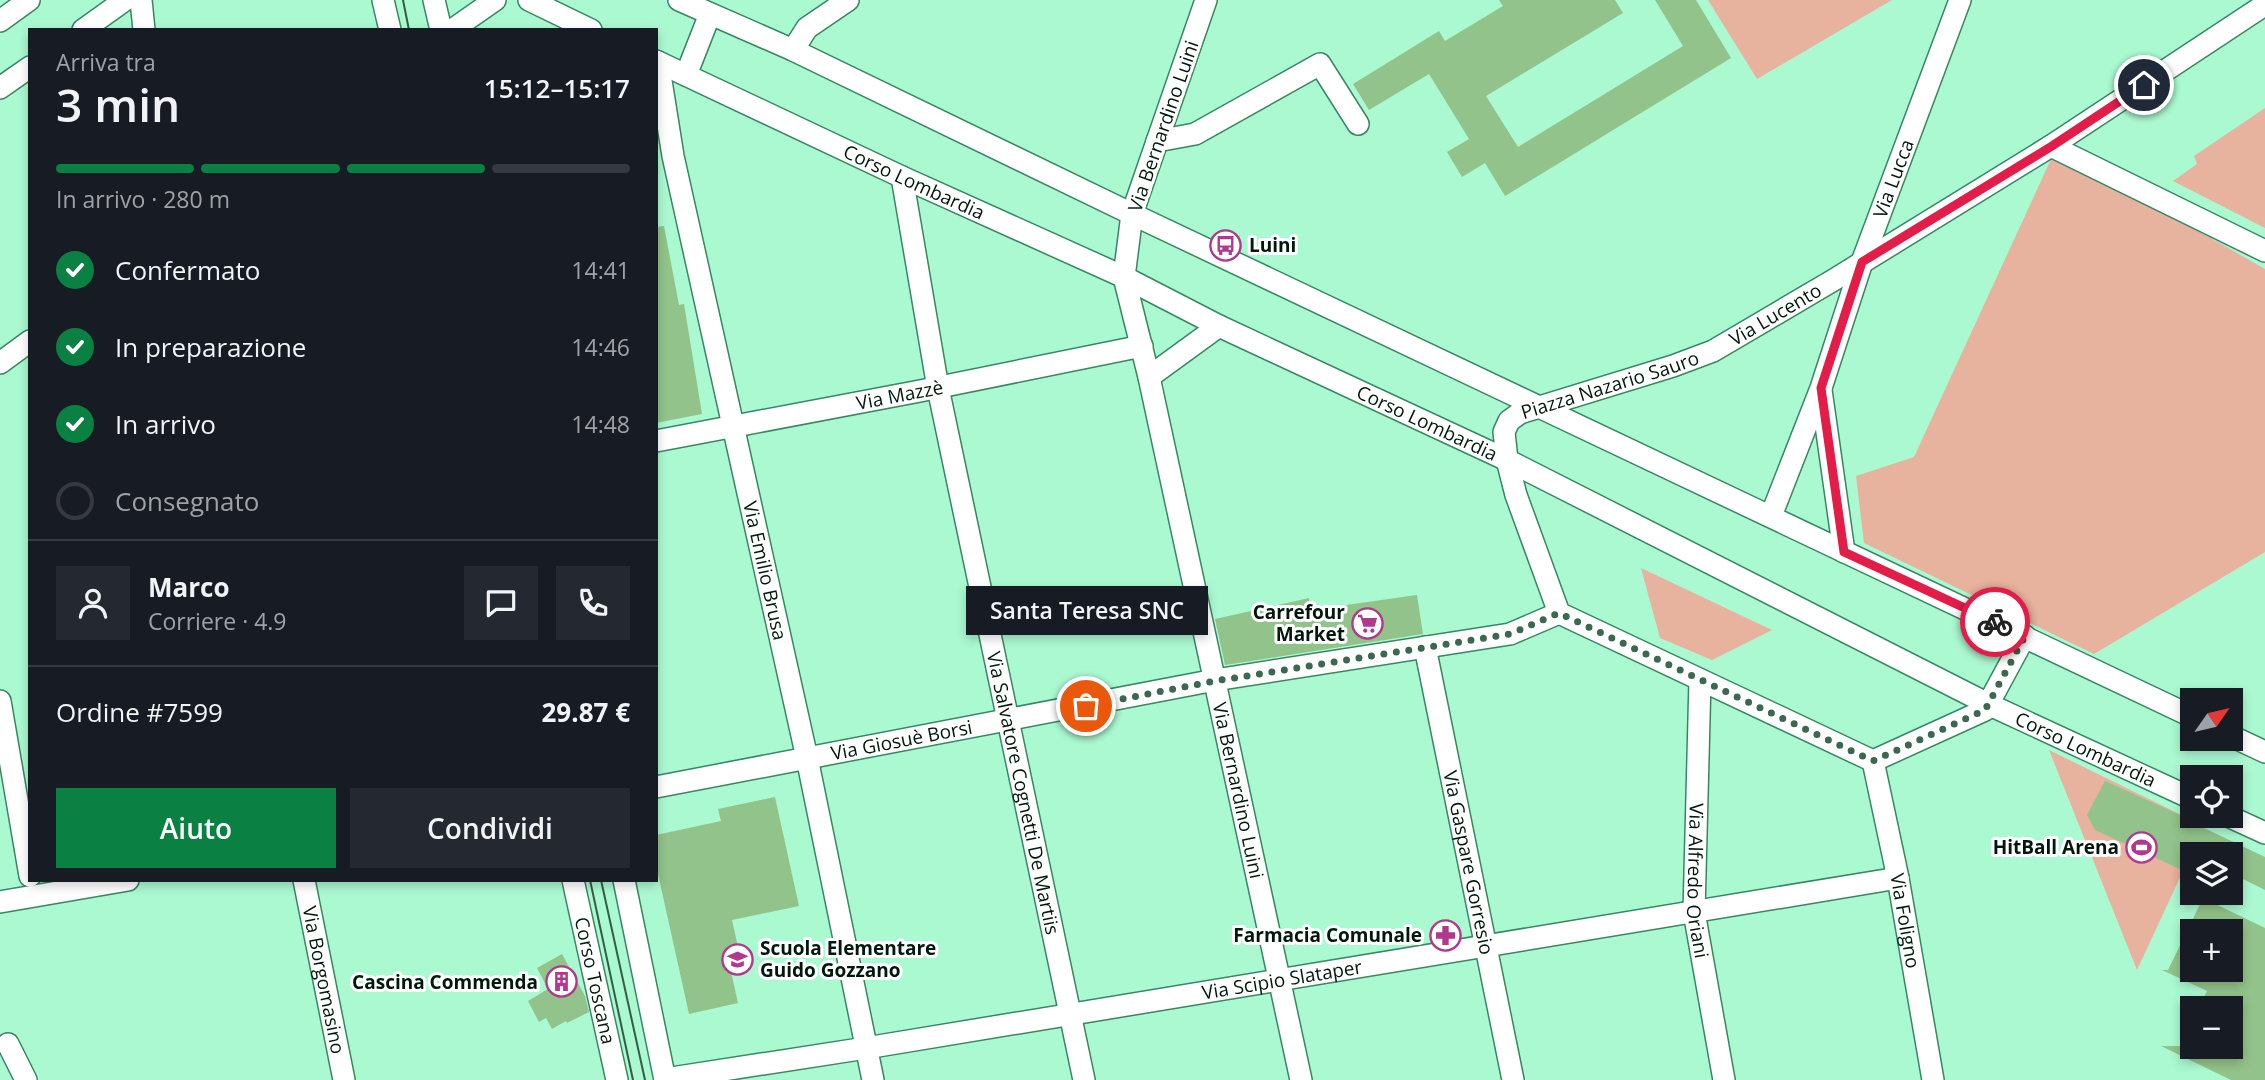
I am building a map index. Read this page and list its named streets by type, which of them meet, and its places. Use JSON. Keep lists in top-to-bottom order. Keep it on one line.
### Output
{"streets":{"street":["Via Bernardino Luini","Via Lucca","Corso Lombardia","Via Lucento","Piazza Nazario Sauro","Via Mazzè","Via Emilio Brusa","Via Giosuè Borsi","Via Salvatore Cognetti De Martiis","Via Gaspare Gorresio","Via Alfredo Oriani","Via Foligno","Via Borgomasino","Corso Toscana","Via Scipio Slataper"]},"crossings":[["Via Bernardino Luini","Corso Lombardia"],["Via Bernardino Luini","Via Mazzè"],["Via Bernardino Luini","Via Giosuè Borsi"],["Via Bernardino Luini","Via Scipio Slataper"],["Via Lucca","Via Lucento"],["Corso Lombardia","Piazza Nazario Sauro"],["Corso Lombardia","Via Salvatore Cognetti De Martiis"],["Via Lucento","Piazza Nazario Sauro"],["Piazza Nazario Sauro","Via Giosuè Borsi"],["Via Mazzè","Via Emilio Brusa"],["Via Mazzè","Via Salvatore Cognetti De Martiis"],["Via Emilio Brusa","Via Giosuè Borsi"],["Via Emilio Brusa","Via Scipio Slataper"],["Via Giosuè Borsi","Via Salvatore Cognetti De Martiis"],["Via Giosuè Borsi","Via Gaspare Gorresio"],["Via Salvatore Cognetti De Martiis","Via Scipio Slataper"],["Via Gaspare Gorresio","Via Scipio Slataper"],["Via Alfredo Oriani","Via Scipio Slataper"],["Via Foligno","Via Scipio Slataper"]],"places":{"bus stop":["Luini"],"supermarket":["Carrefour Market"],"other":["Santa Teresa SNC"],"sports":["HitBall Arena"],"pharmacy":["Farmacia Comunale"],"school or university":["Scuola Elementare Guido Gozzano"],"building":["Cascina Commenda"]},"north":"top right","page":{"heading":["3 min","Arriva tra","15:12–15:17"],"panel":["Marco","Corriere · 4.9","Ordine #7599","29.87 €"],"bar":"In arrivo · 280 m","list":[["Confermato","14:41"],["In preparazione","14:46"],["In arrivo","14:48"],"Consegnato"],"bubble":"Santa Teresa SNC","map_buttons":["+","−"],"buttons":["Aiuto","Condividi"]}}
